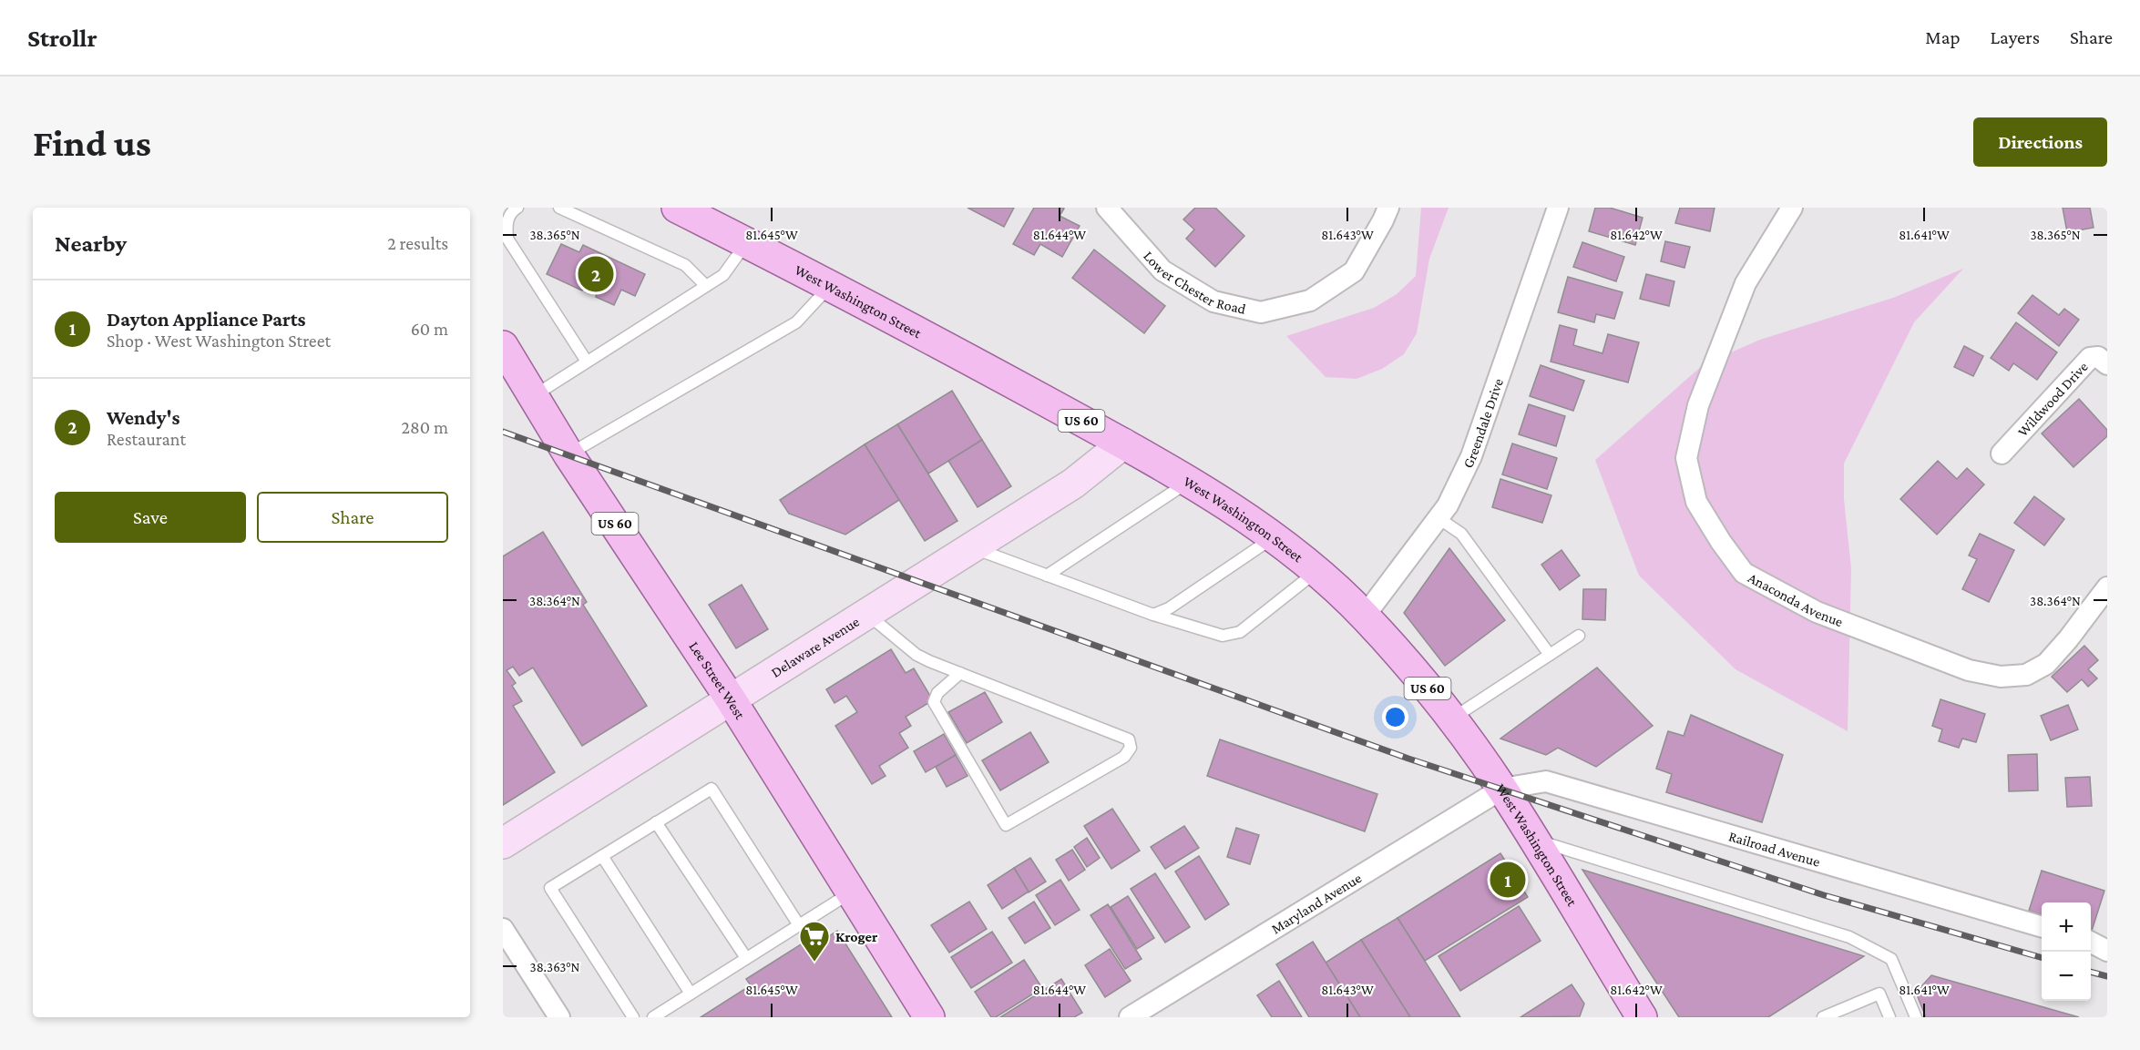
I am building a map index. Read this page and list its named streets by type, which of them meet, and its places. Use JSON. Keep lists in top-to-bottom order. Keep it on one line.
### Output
{"streets":{"main road":["West Washington Street","US 60","Delaware Avenue","Lee Street West"],"street":["Lower Chester Road","Wildwood Drive","Greendale Drive","Anaconda Avenue","Railroad Avenue","Maryland Avenue"]},"crossings":[["West Washington Street","Greendale Drive"],["West Washington Street","Delaware Avenue"],["West Washington Street","Railroad Avenue"],["West Washington Street","Maryland Avenue"],["Delaware Avenue","Lee Street West"],["Railroad Avenue","Maryland Avenue"]],"places":{"supermarket":["Kroger"]},"page":{"header":"Strollr","nav":["Map","Layers","Share"],"buttons":["Directions",["Save","Share"]],"title":"Find us","heading":["Nearby","2 results"],"pins":["2","1"],"list":[{"mark":"1","name":"Dayton Appliance Parts","note":"Shop · West Washington Street","value":"60 m"},{"mark":"2","name":"Wendy's","note":"Restaurant","value":"280 m"}],"map_buttons":["+","−"]},"coordinates":["38.365°N","81.645°W","81.644°W","81.643°W","81.642°W","81.641°W","38.364°N","38.363°N"]}
